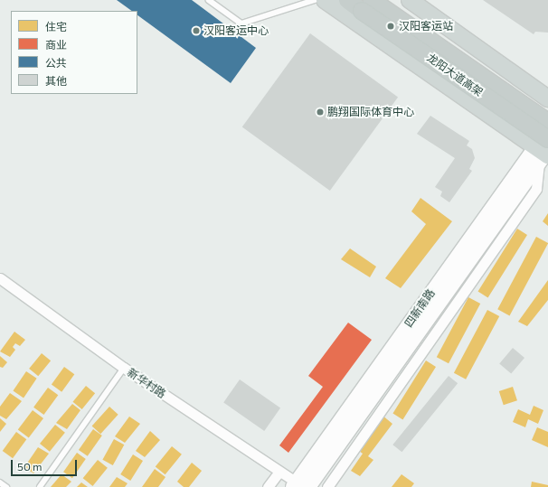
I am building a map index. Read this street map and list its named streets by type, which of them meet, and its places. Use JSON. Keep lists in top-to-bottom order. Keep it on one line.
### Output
{"streets":{"highway":["龙阳大道高架"],"main road":["四新南路"],"street":["新华村路"]},"crossings":[["龙阳大道高架","四新南路"],["四新南路","新华村路"]],"places":["汉阳客运站","汉阳客运中心","鹏翔国际体育中心"],"legend":["住宅","商业","公共","其他"],"scale_bar":"50 m"}
